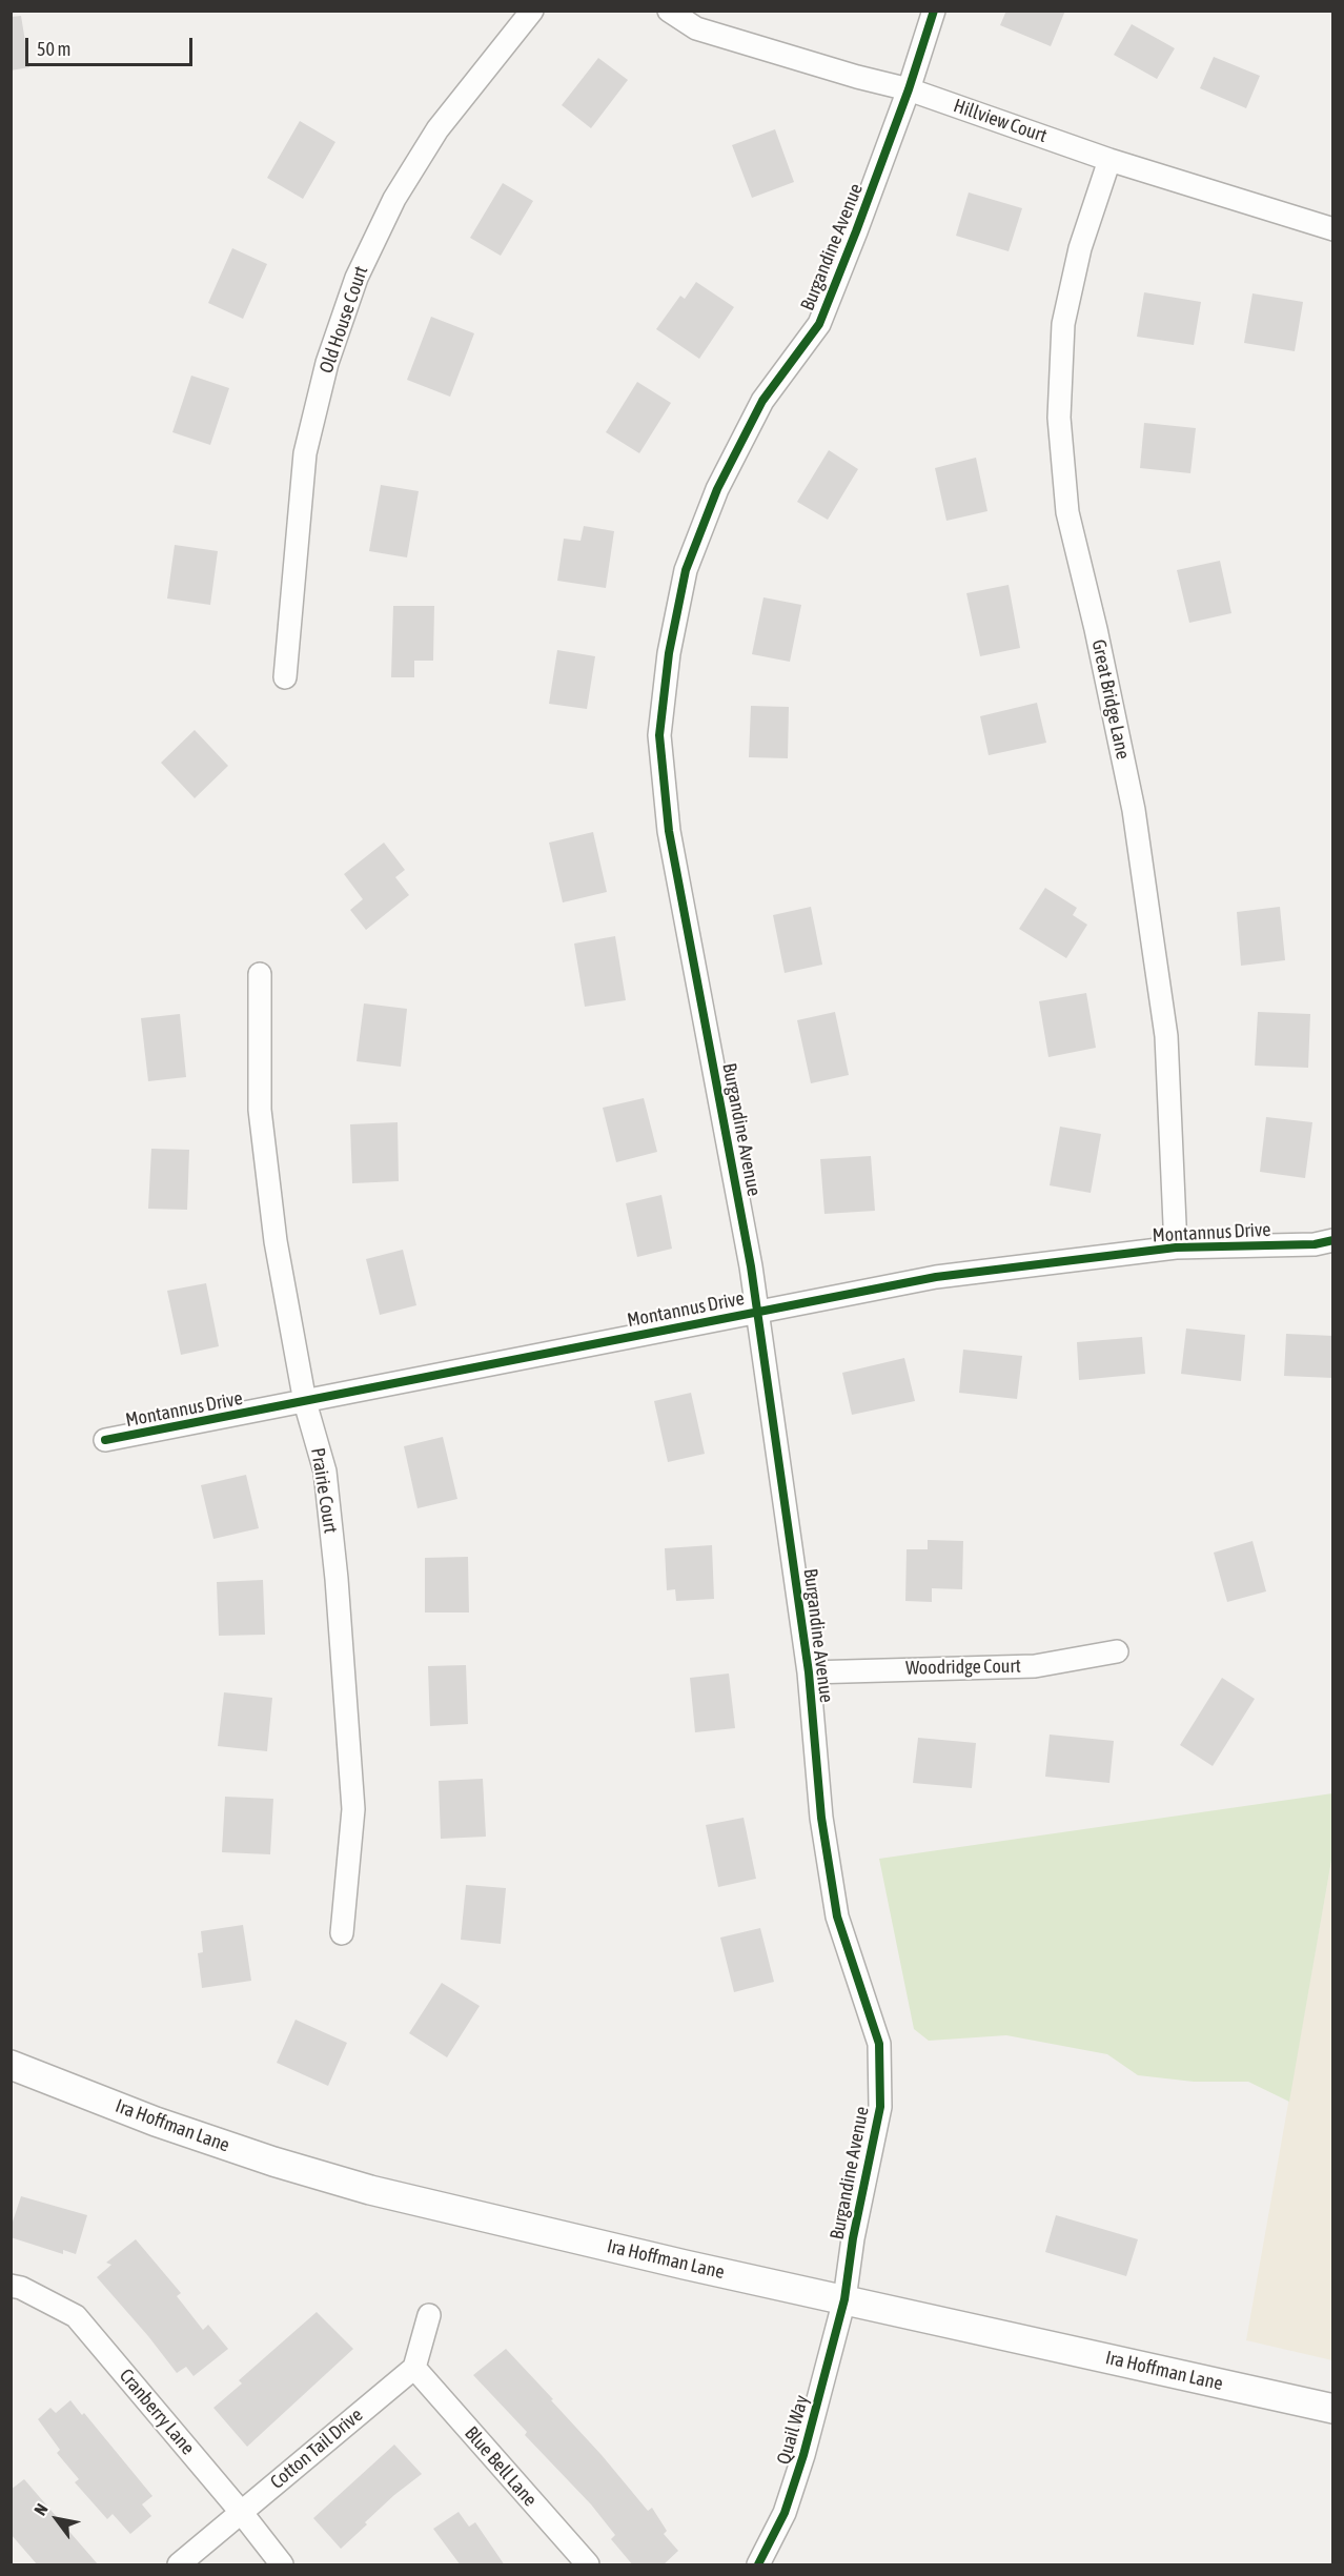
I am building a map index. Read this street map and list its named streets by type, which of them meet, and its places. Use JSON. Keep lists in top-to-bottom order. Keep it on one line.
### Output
{"streets":{"main road":["Ira Hoffman Lane"],"street":["Hillview Court","Burgandine Avenue","Old House Court","Great Bridge Lane","Montannus Drive","Prairie Court","Woodridge Court","Cranberry Lane","Quail Way","Cotton Tail Drive","Blue Bell Lane"]},"crossings":[["Hillview Court","Burgandine Avenue"],["Hillview Court","Great Bridge Lane"],["Burgandine Avenue","Montannus Drive"],["Burgandine Avenue","Woodridge Court"],["Burgandine Avenue","Ira Hoffman Lane"],["Burgandine Avenue","Quail Way"],["Great Bridge Lane","Montannus Drive"],["Montannus Drive","Prairie Court"],["Ira Hoffman Lane","Quail Way"],["Cranberry Lane","Cotton Tail Drive"],["Cotton Tail Drive","Blue Bell Lane"]],"scale_bar":"50 m","north":"top left"}
